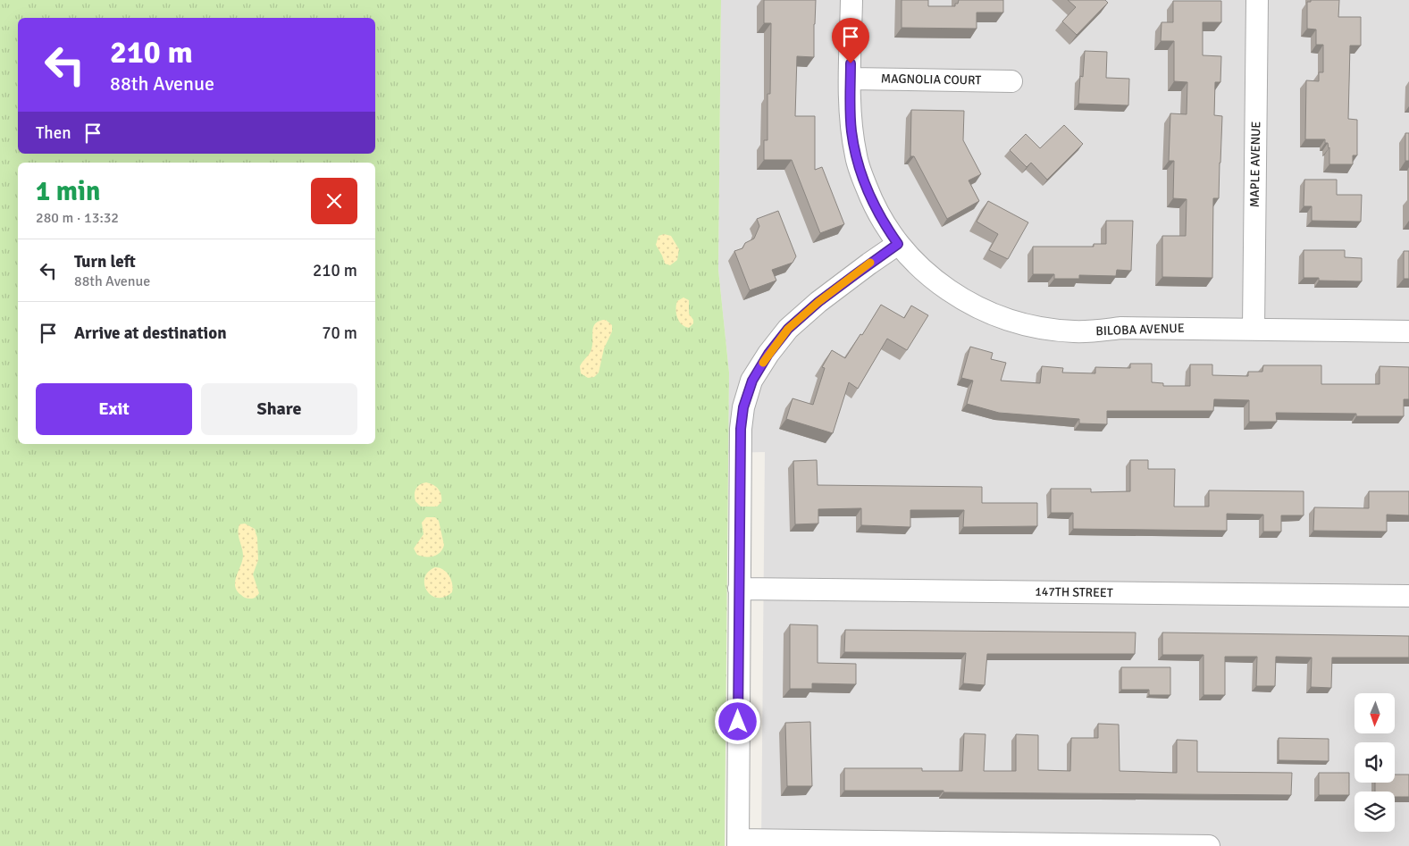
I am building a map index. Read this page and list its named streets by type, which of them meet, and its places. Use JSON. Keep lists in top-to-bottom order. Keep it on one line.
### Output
{"streets":{"street":["MAGNOLIA COURT","MAPLE AVENUE","BILOBA AVENUE","147TH STREET"]},"crossings":[["MAGNOLIA COURT","BILOBA AVENUE"],["MAPLE AVENUE","BILOBA AVENUE"]],"north":"bottom","page":{"turn":["210 m","88th Avenue"],"then":"Then","heading":["1 min","280 m · 13:32"],"list":[{"name":"Turn left","note":"88th Avenue","value":"210 m"},{"name":"Arrive at destination","value":"70 m"}],"buttons":["Exit","Share"]}}
